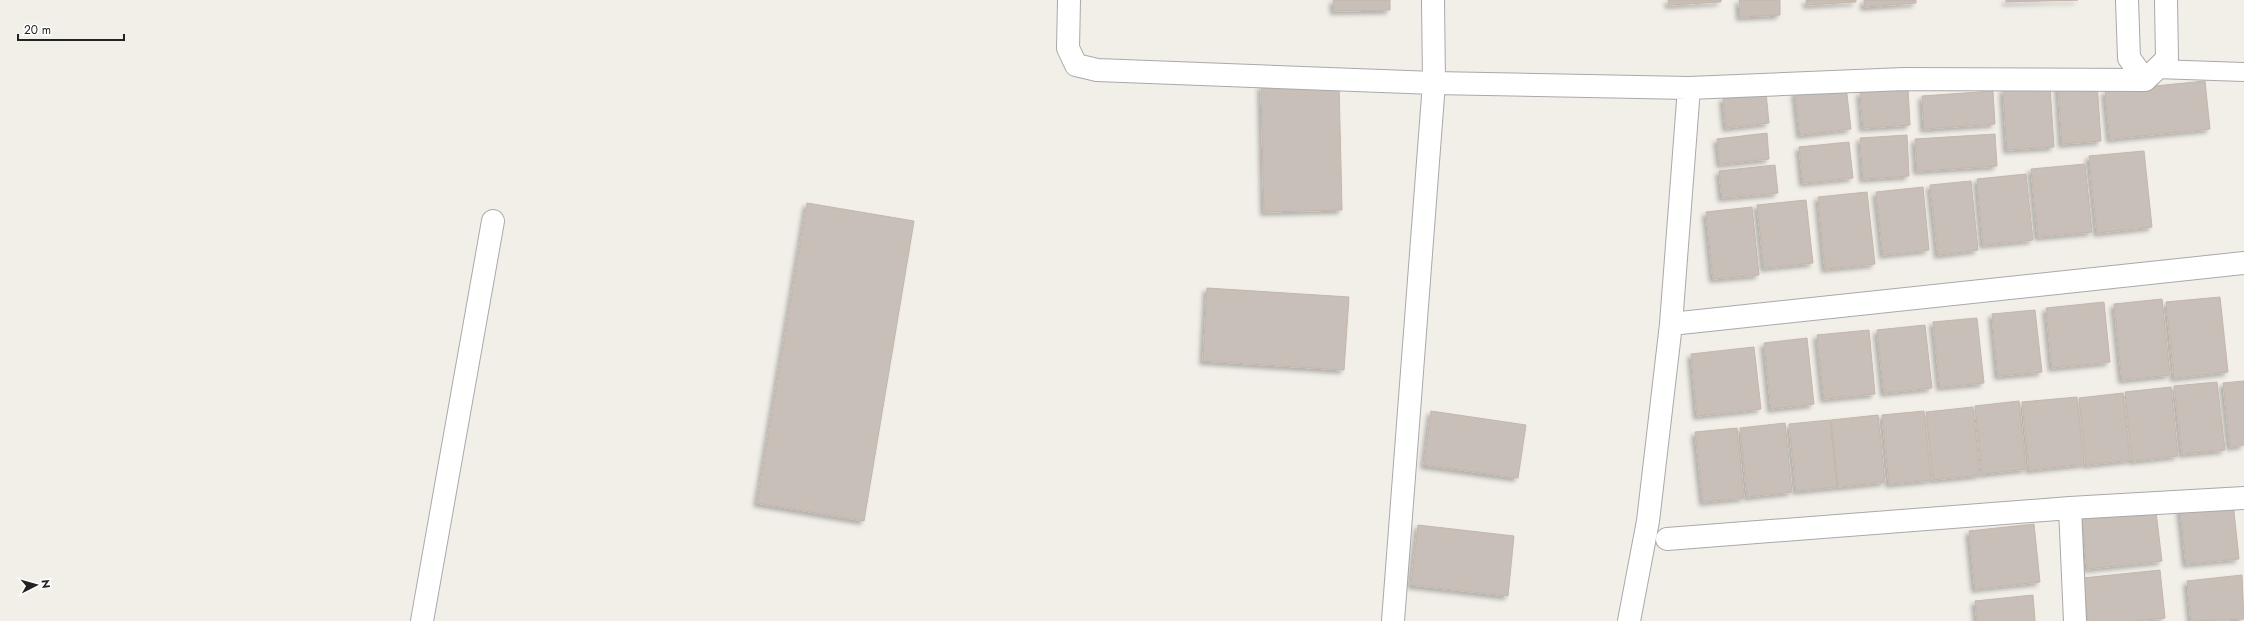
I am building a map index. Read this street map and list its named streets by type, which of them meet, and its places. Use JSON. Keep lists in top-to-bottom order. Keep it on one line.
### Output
{"scale_bar":"20 m","north":"right"}
